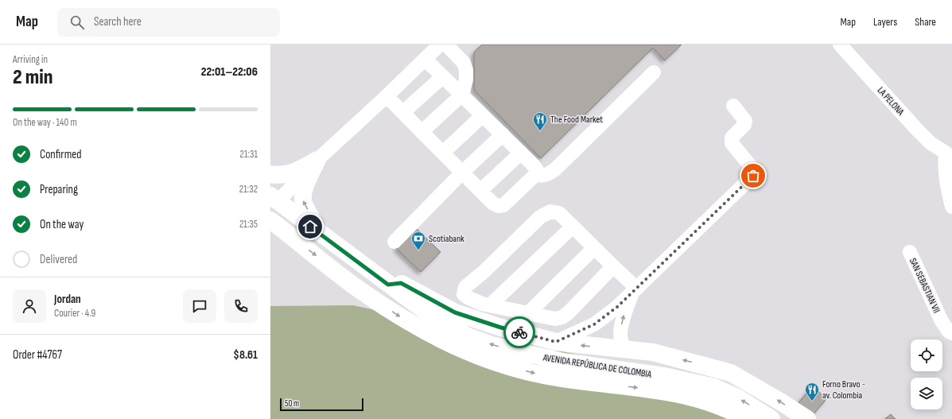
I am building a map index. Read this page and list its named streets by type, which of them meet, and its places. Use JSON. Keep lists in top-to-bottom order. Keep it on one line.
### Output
{"streets":{"main road":["AVENIDA REPÚBLICA DE COLOMBIA"],"street":["LA PELONA","SAN SEBASTIAN VII"]},"places":{"restaurant":["The Food Market","Forno Bravo - av. Colombia"],"bank":["Scotiabank"]},"scale_bar":"50 m","page":{"header":"Map","search":"Search here","nav":["Map","Layers","Share"],"heading":["2 min","Arriving in","22:01–22:06"],"panel":["Jordan","Courier · 4.9","Order #4767","$8.61"],"bar":"On the way · 140 m","list":[["Confirmed","21:31"],["Preparing","21:32"],["On the way","21:35"],"Delivered"],"scale":"50 m"}}
